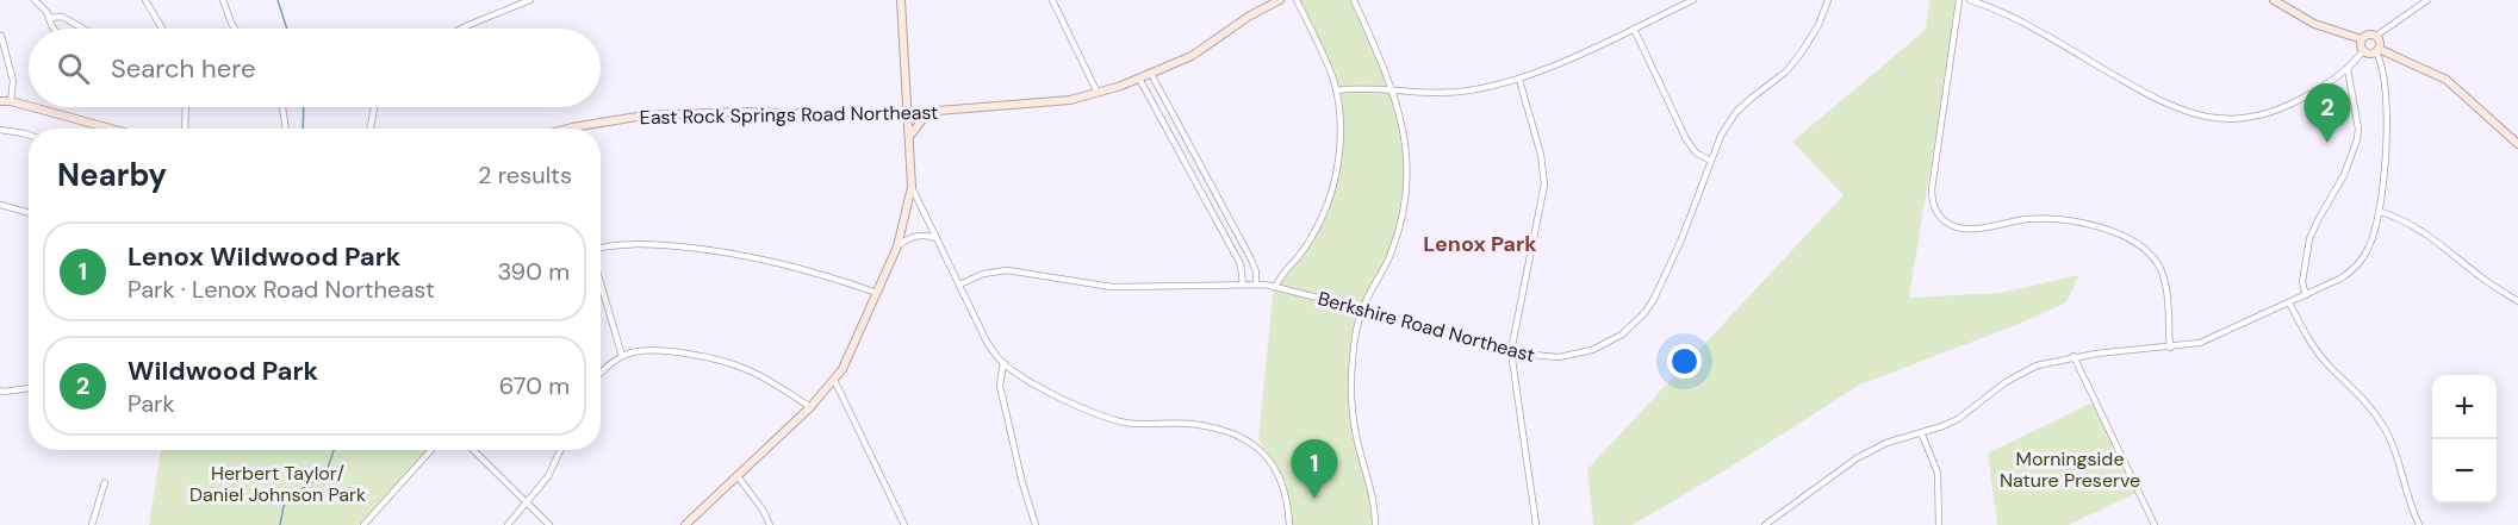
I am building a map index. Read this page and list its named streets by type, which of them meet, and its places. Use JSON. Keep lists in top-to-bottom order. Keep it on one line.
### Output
{"streets":{"street":["East Rock Springs Road Northeast","Berkshire Road Northeast"]},"districts":["Lenox Park"],"parks":["Morningside Nature Preserve","Herbert Taylor/ Daniel Johnson Park"],"page":{"search":"Search here","pins":["2","1"],"heading":["Nearby","2 results"],"list":[{"mark":"1","name":"Lenox Wildwood Park","note":"Park · Lenox Road Northeast","value":"390 m"},{"mark":"2","name":"Wildwood Park","note":"Park","value":"670 m"}],"map_buttons":["+","−"]}}
